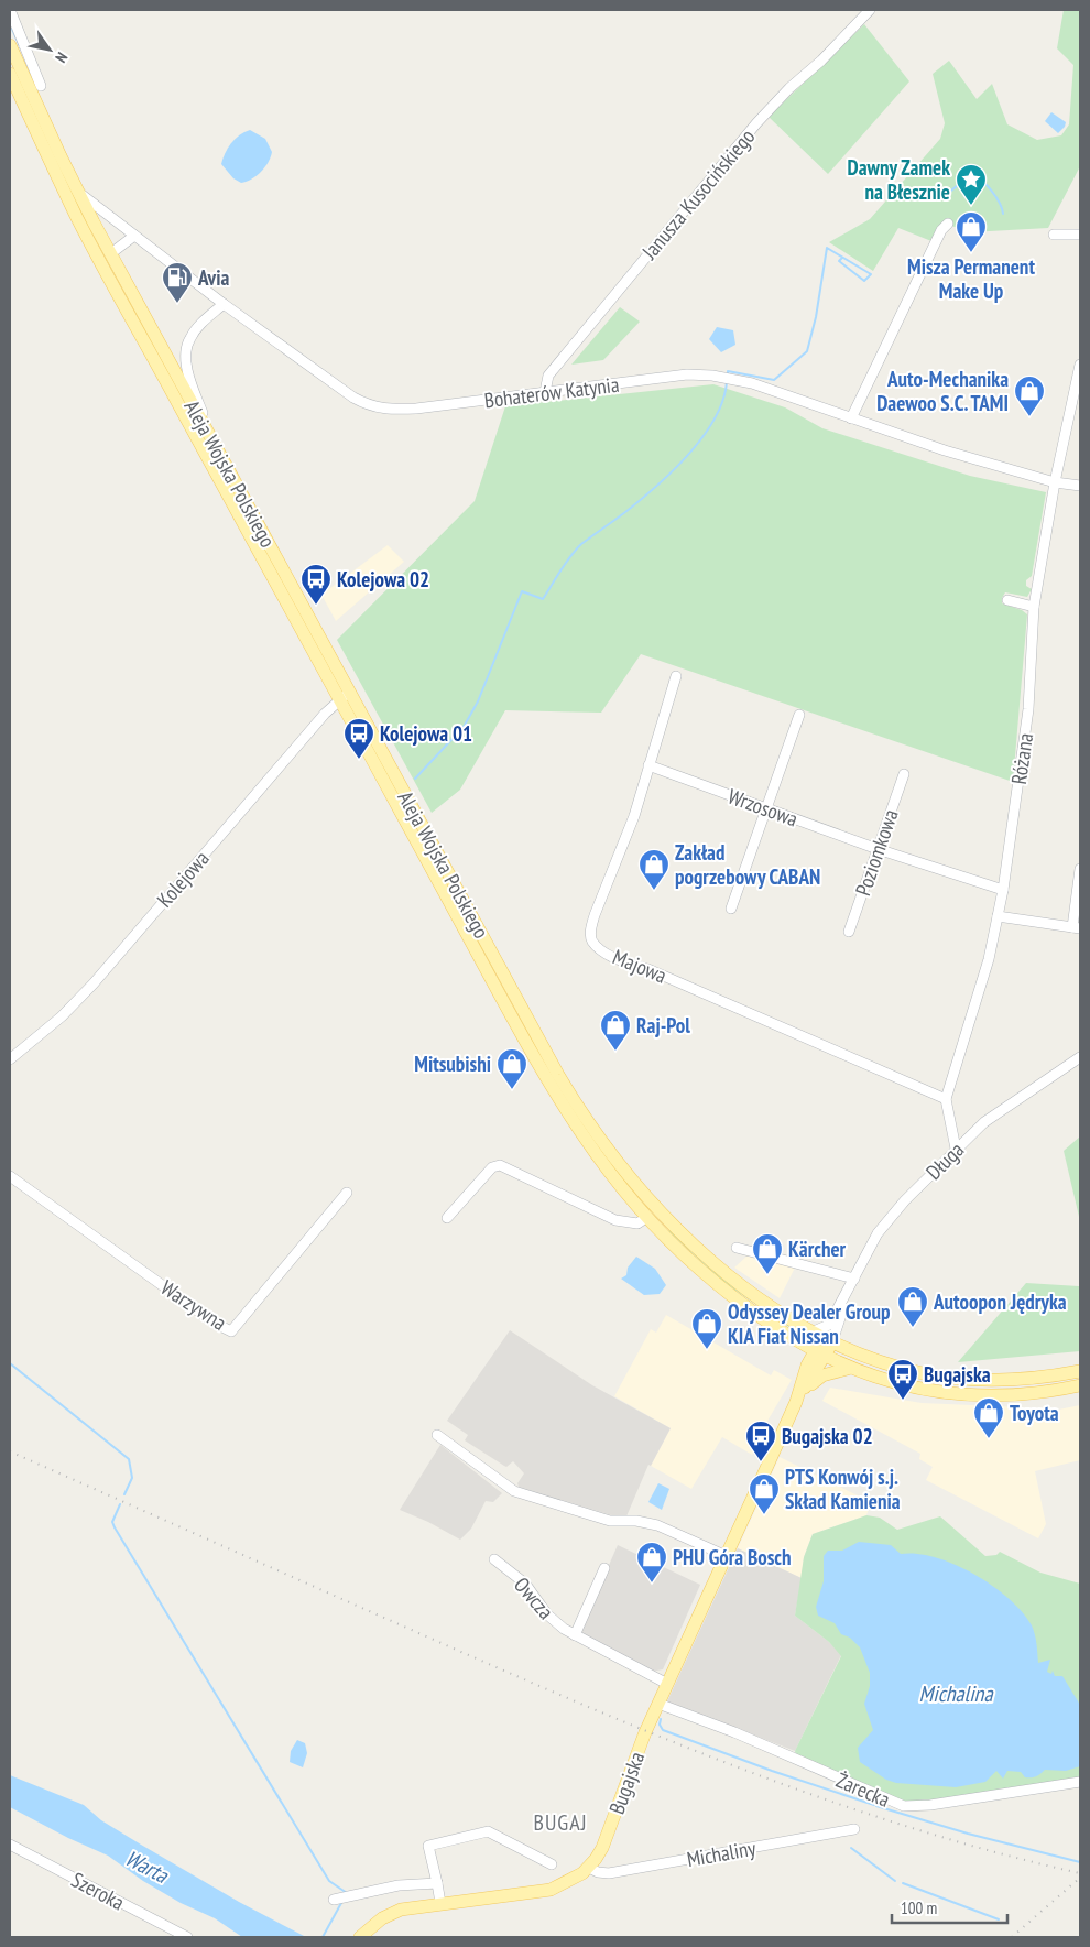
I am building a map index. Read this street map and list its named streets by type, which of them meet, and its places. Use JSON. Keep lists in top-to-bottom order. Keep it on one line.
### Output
{"streets":{"main road":["Aleja Wojska Polskiego","Bugajska"],"street":["Janusza Kusocińskiego","Bohaterów Katynia","Różana","Wrzosowa","Poziomkowa","Kolejowa","Majowa","Długa","Warzywna","Owcza","Żarecka","Michaliny","Szeroka"]},"crossings":[["Janusza Kusocińskiego","Bohaterów Katynia"],["Bohaterów Katynia","Aleja Wojska Polskiego"],["Bohaterów Katynia","Różana"],["Aleja Wojska Polskiego","Kolejowa"],["Aleja Wojska Polskiego","Długa"],["Aleja Wojska Polskiego","Bugajska"],["Różana","Wrzosowa"],["Różana","Majowa"],["Różana","Długa"],["Wrzosowa","Poziomkowa"],["Wrzosowa","Majowa"],["Długa","Bugajska"],["Owcza","Bugajska"],["Bugajska","Żarecka"],["Bugajska","Michaliny"]],"districts":["BUGAJ"],"water":["Michalina","Warta"],"places":{"place":["Dawny Zamek na Błesznie"],"shop":["Misza Permanent Make Up","Auto-Mechanika Daewoo S.C. TAMI","Zakład pogrzebowy CABAN","Raj-Pol","Mitsubishi","Kärcher","Autoopon Jędryka","Odyssey Dealer Group KIA Fiat Nissan","Toyota","PTS Konwój s.j. Skład Kamienia","PHU Góra Bosch"],"fuel station":["Avia"],"bus stop":["Kolejowa 02","Kolejowa 01","Bugajska","Bugajska 02"]},"scale_bar":"100 m","north":"bottom right"}
